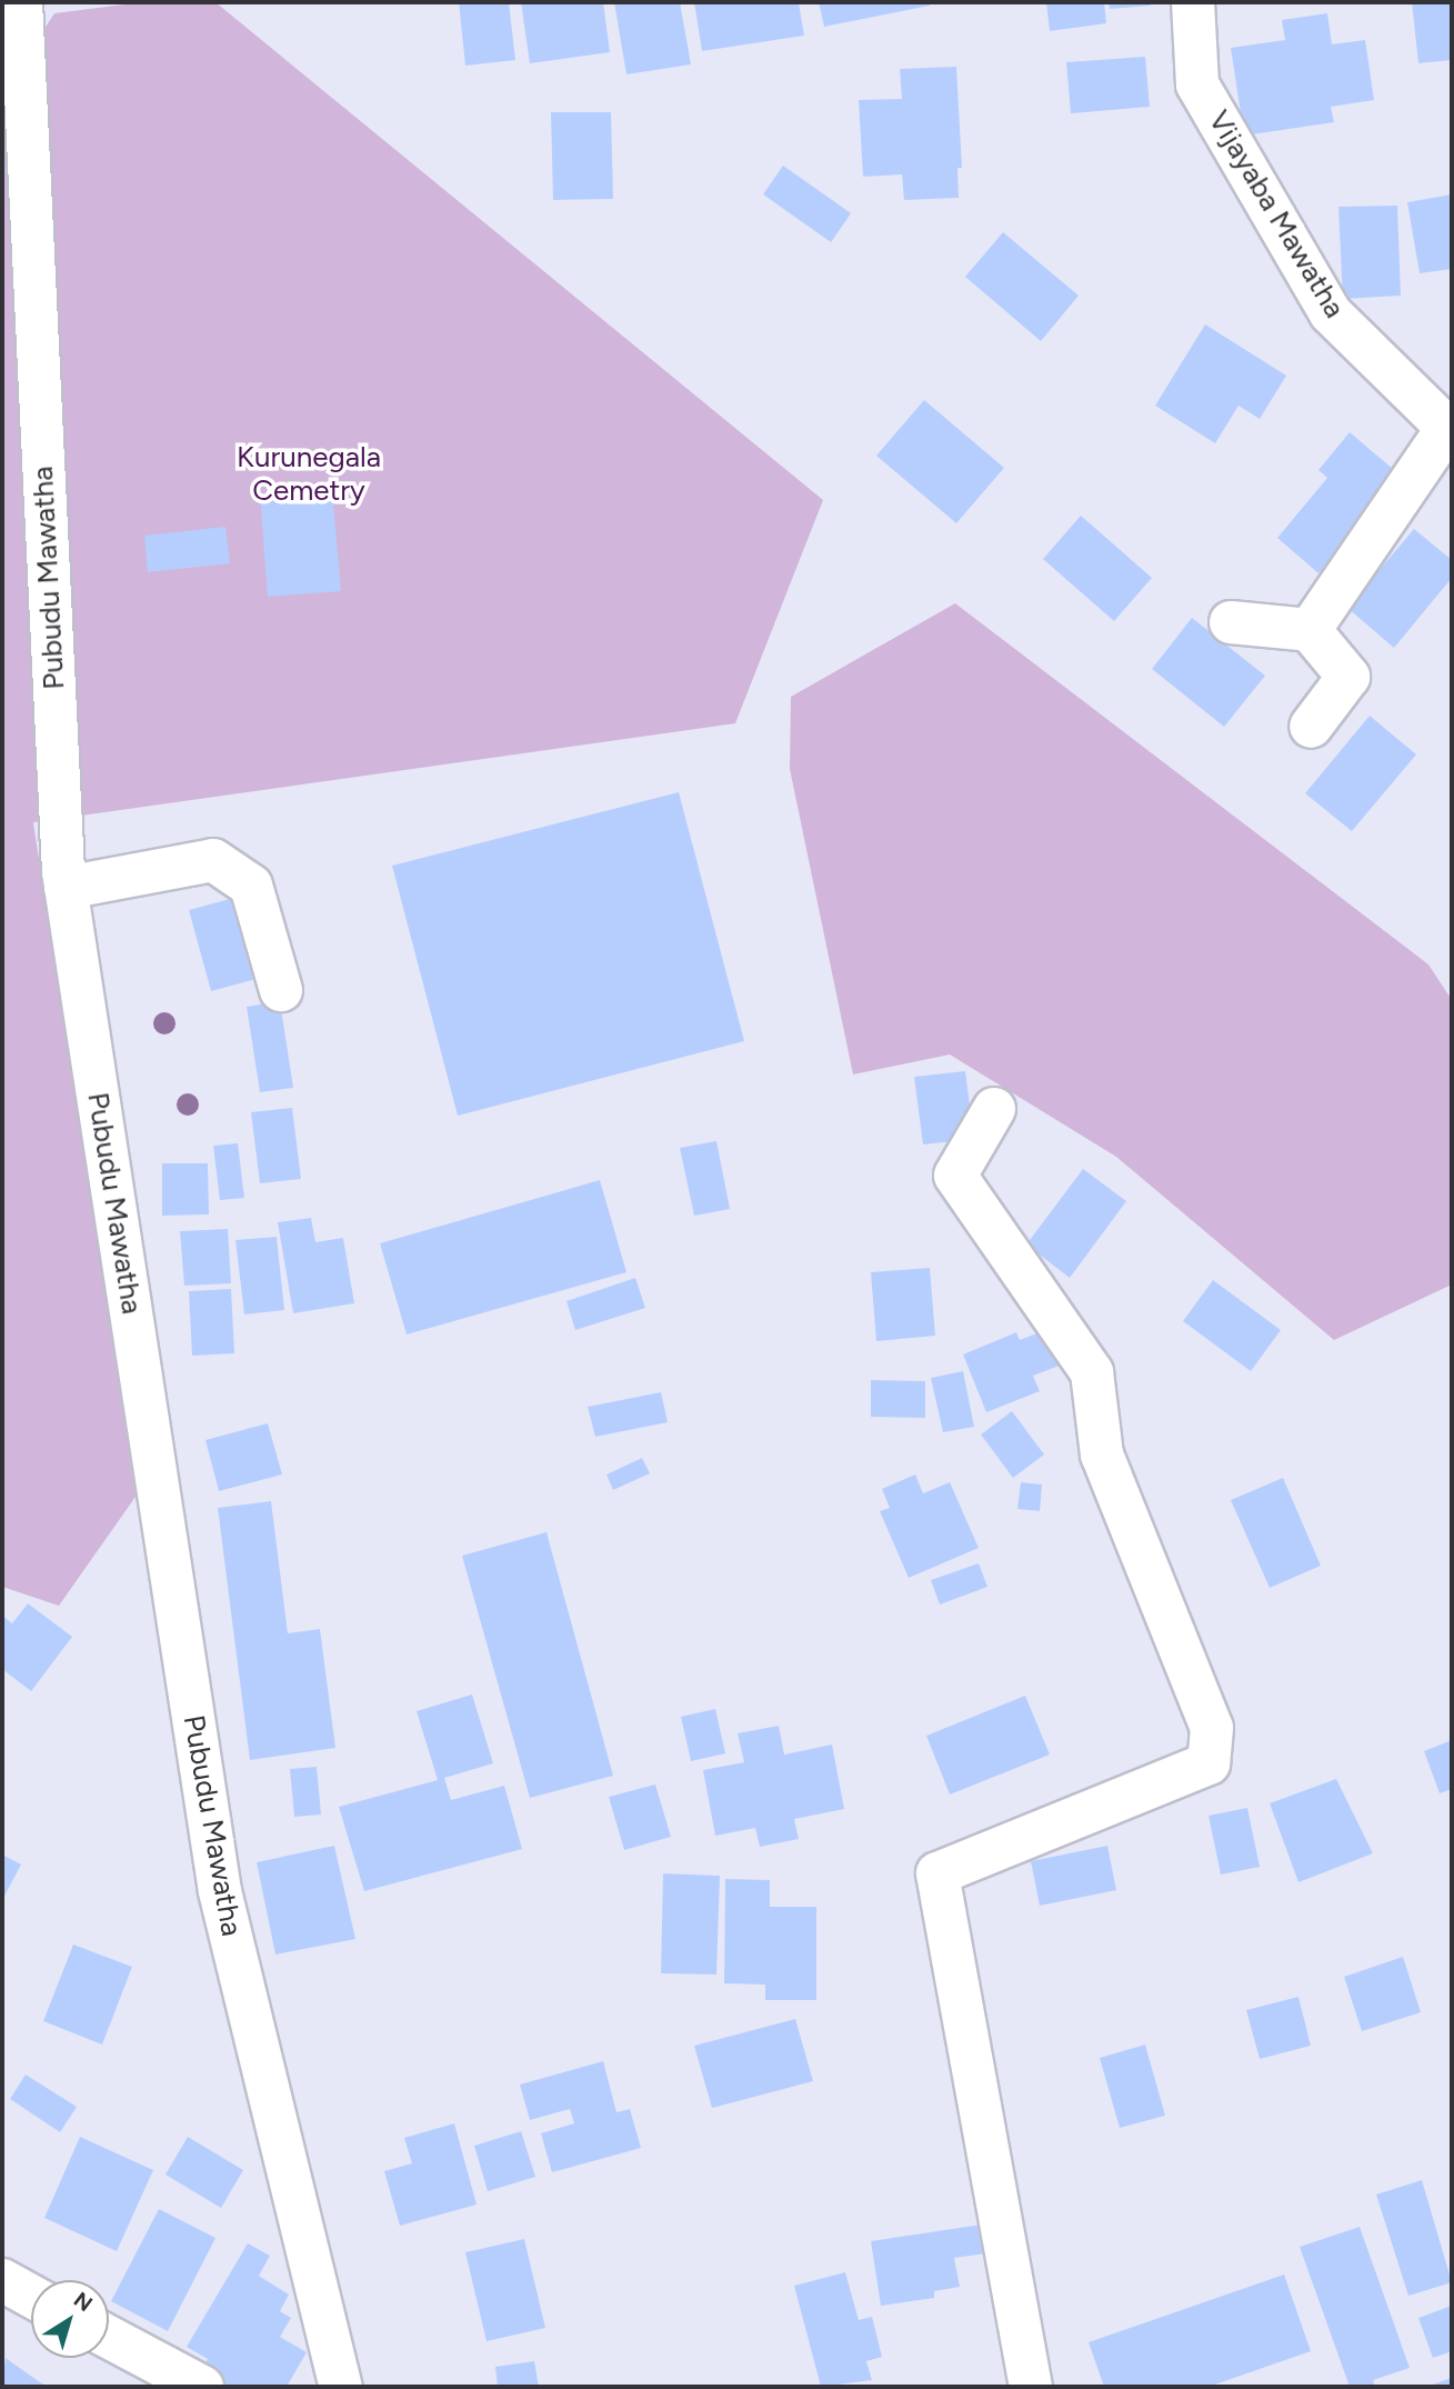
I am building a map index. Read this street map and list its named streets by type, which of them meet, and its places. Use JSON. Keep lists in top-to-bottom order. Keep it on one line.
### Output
{"streets":{"street":["Vijayaba Mawatha","Pubudu Mawatha"]},"parks":["Kurunegala Cemetry"],"north":"top right"}
